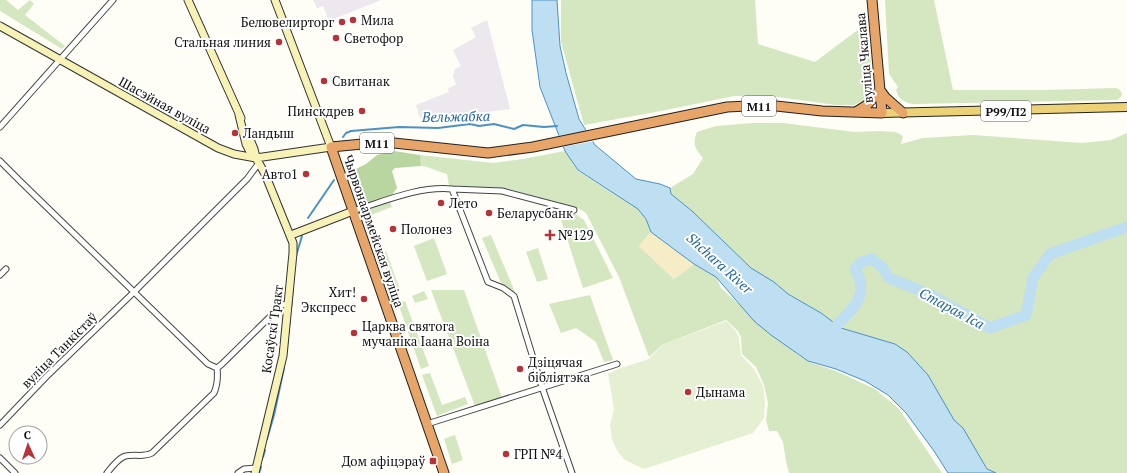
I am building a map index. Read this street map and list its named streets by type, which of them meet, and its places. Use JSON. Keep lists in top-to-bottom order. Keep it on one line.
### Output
{"streets":{"highway":["вуліца Чкалава","М11","Чырвонаармейская вуліца"],"main road":["Шасэйная вуліца","Р99/П2","Косаўскі Тракт"],"street":["вуліца Танкістаў"]},"crossings":[["вуліца Чкалава","М11"],["вуліца Чкалава","Р99/П2"],["Шасэйная вуліца","М11"],["Шасэйная вуліца","Чырвонаармейская вуліца"],["Шасэйная вуліца","Косаўскі Тракт"],["Шасэйная вуліца","вуліца Танкістаў"],["М11","Р99/П2"],["М11","Чырвонаармейская вуліца"],["Косаўскі Тракт","вуліца Танкістаў"]],"water":["Вельжабка","Shchara River","Старая Іса"],"places":{"other":["Мила","Белювелирторг","Светофор","Стальная линия","Свитанак","Пинскдрев","Ландыш","Авто1","Лето","Беларусбанк","Полонез","Хит! Экспресс","Царква святога мучаніка Іаана Воіна","Дзіцячая бібліятэка","Дынама","ГРП №4"],"health":["№129"],"transit":["Дом афіцэраў"]},"north":"top"}
